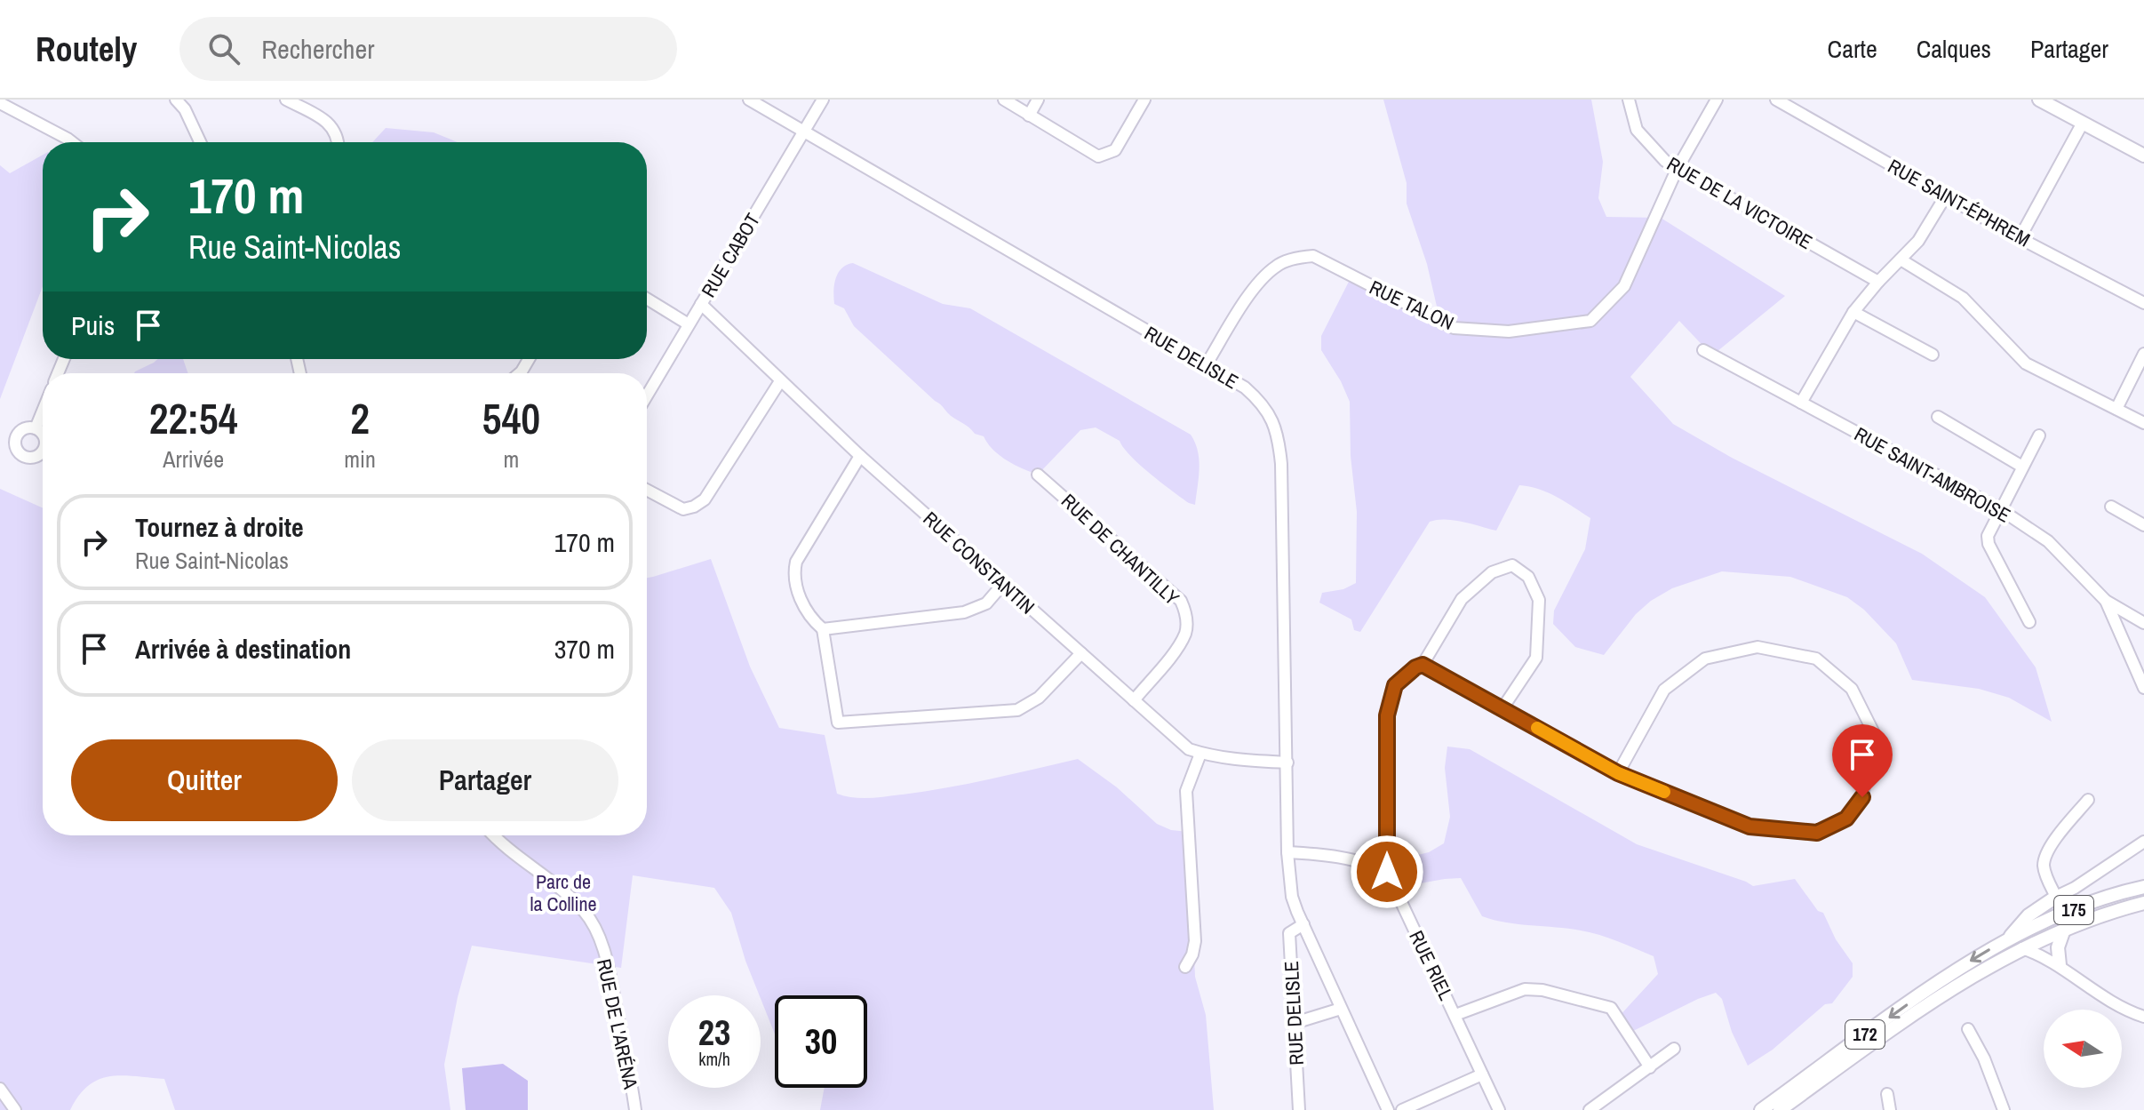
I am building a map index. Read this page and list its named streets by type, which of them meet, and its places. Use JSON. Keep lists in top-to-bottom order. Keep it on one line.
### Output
{"streets":{"main road":["175","172"],"street":["RUE DE LA VICTOIRE","RUE SAINT-ÉPHREM","RUE CABOT","RUE TALON","RUE DELISLE","RUE SAINT-AMBROISE","RUE DE CHANTILLY","RUE CONSTANTIN","RUE RIEL","RUE DE L'ARÉNA"]},"crossings":[["RUE DE LA VICTOIRE","RUE TALON"],["RUE CABOT","RUE DELISLE"],["RUE CABOT","RUE CONSTANTIN"],["RUE TALON","RUE DELISLE"],["RUE DELISLE","RUE CONSTANTIN"],["RUE DE CHANTILLY","RUE CONSTANTIN"],["175","172"]],"parks":["Parc de la Colline"],"north":"left","page":{"header":"Routely","search":"Rechercher","nav":["Carte","Calques","Partager"],"turn":["170 m","Rue Saint-Nicolas"],"then":"Puis","eta":["22:54","Arrivée","2","min","540","m"],"list":[{"name":"Tournez à droite","note":"Rue Saint-Nicolas","value":"170 m"},{"name":"Arrivée à destination","value":"370 m"}],"buttons":["Quitter","Partager"],"speed":"23 km/h","limit":"30"}}
